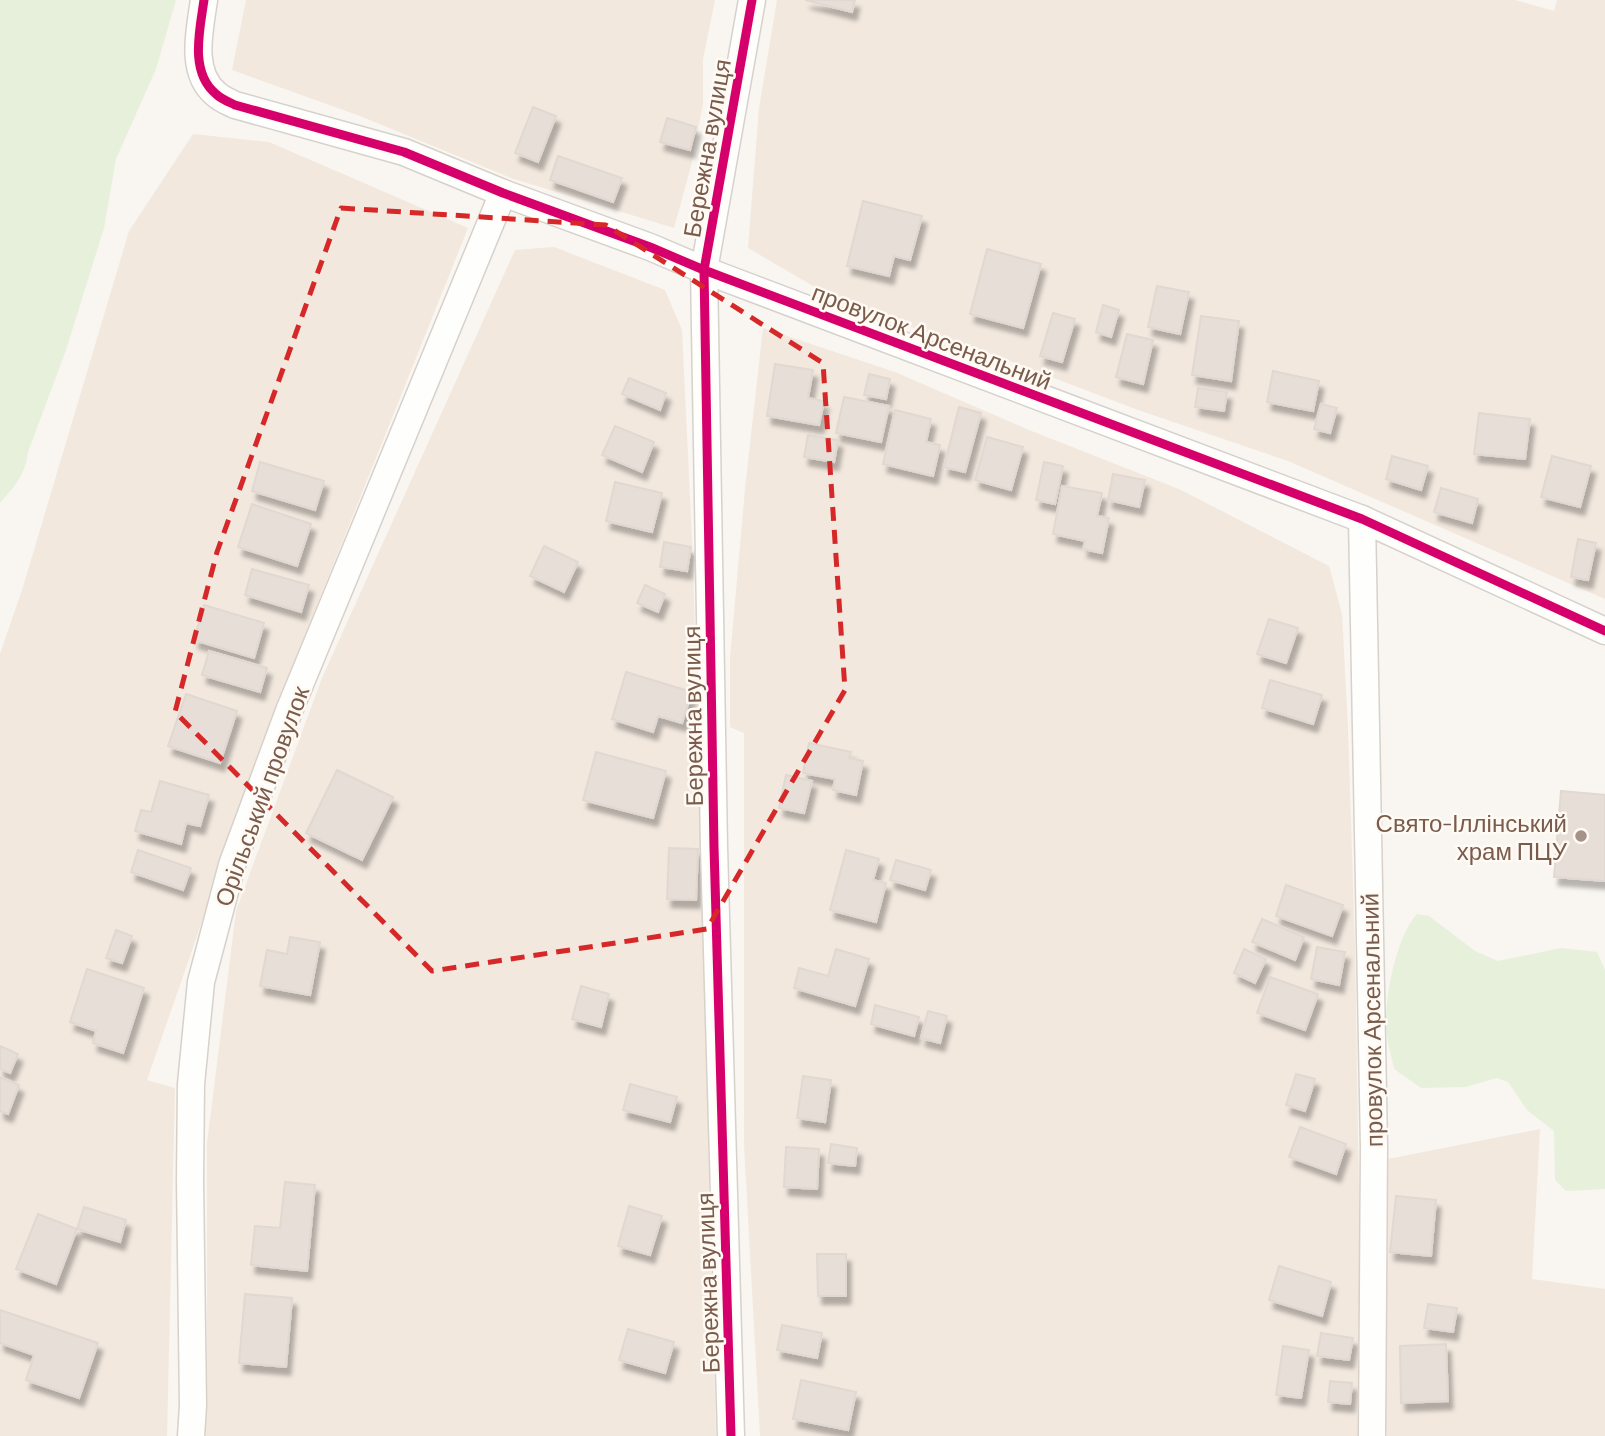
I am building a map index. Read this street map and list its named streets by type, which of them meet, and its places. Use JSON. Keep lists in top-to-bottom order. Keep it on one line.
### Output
{"streets":{"street":["Бережна вулиця","провулок Арсенальний","Орільський провулок"]},"crossings":[["Бережна вулиця","провулок Арсенальний"],["провулок Арсенальний","Орільський провулок"]],"places":["Свято-Іллінський храм ПЦУ"]}
